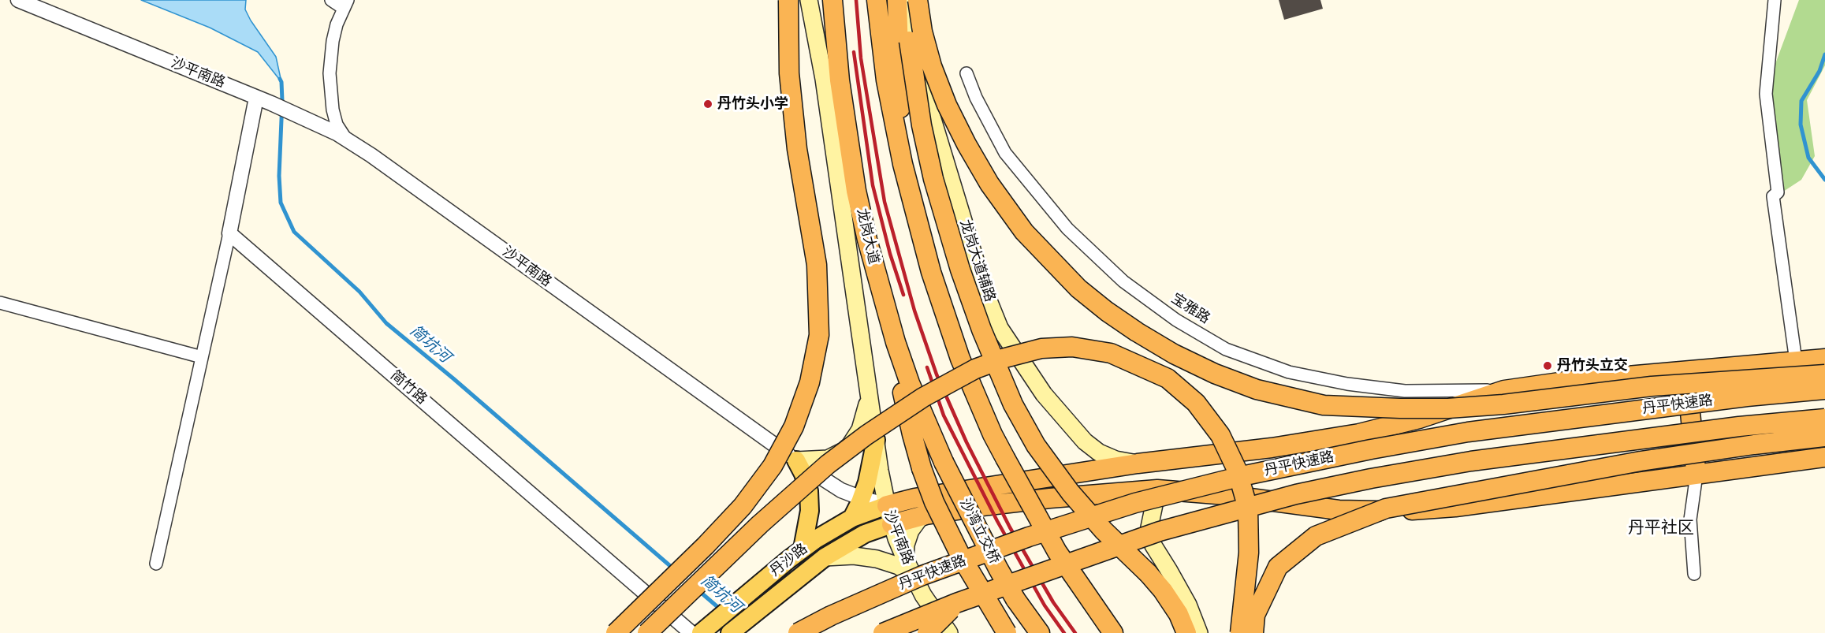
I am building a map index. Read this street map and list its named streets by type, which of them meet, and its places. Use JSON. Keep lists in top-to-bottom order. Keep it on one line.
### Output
{"streets":{"highway":["龙岗大道","丹平快速路","沙湾立交桥"],"main road":["沙平南路","龙岗大道辅路","丹沙路"],"street":["宝雅路","简竹路"]},"crossings":[["沙平南路","丹沙路"],["龙岗大道","沙湾立交桥"]],"districts":["丹平社区"],"water":["简坑河"],"places":["丹竹头小学","丹竹头立交"]}
